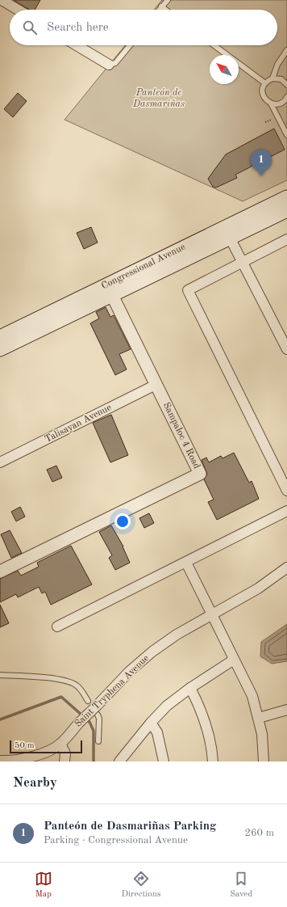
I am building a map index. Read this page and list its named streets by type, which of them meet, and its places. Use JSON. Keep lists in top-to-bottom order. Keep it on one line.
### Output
{"streets":{"main road":["Congressional Avenue"],"street":["Talisayan Avenue","Sampaloc 4 Road","Saint Tryphena Avenue"]},"crossings":[["Congressional Avenue","Sampaloc 4 Road"],["Talisayan Avenue","Sampaloc 4 Road"]],"parks":["Panteón de Dasmariñas"],"scale_bar":"50 m","north":"top left","page":{"search":"Search here","pins":"1","scale":"50 m","heading":"Nearby","list":[{"mark":"1","name":"Panteón de Dasmariñas Parking","note":"Parking · Congressional Avenue","value":"260 m"}],"nav":["Map","Directions","Saved"]}}
